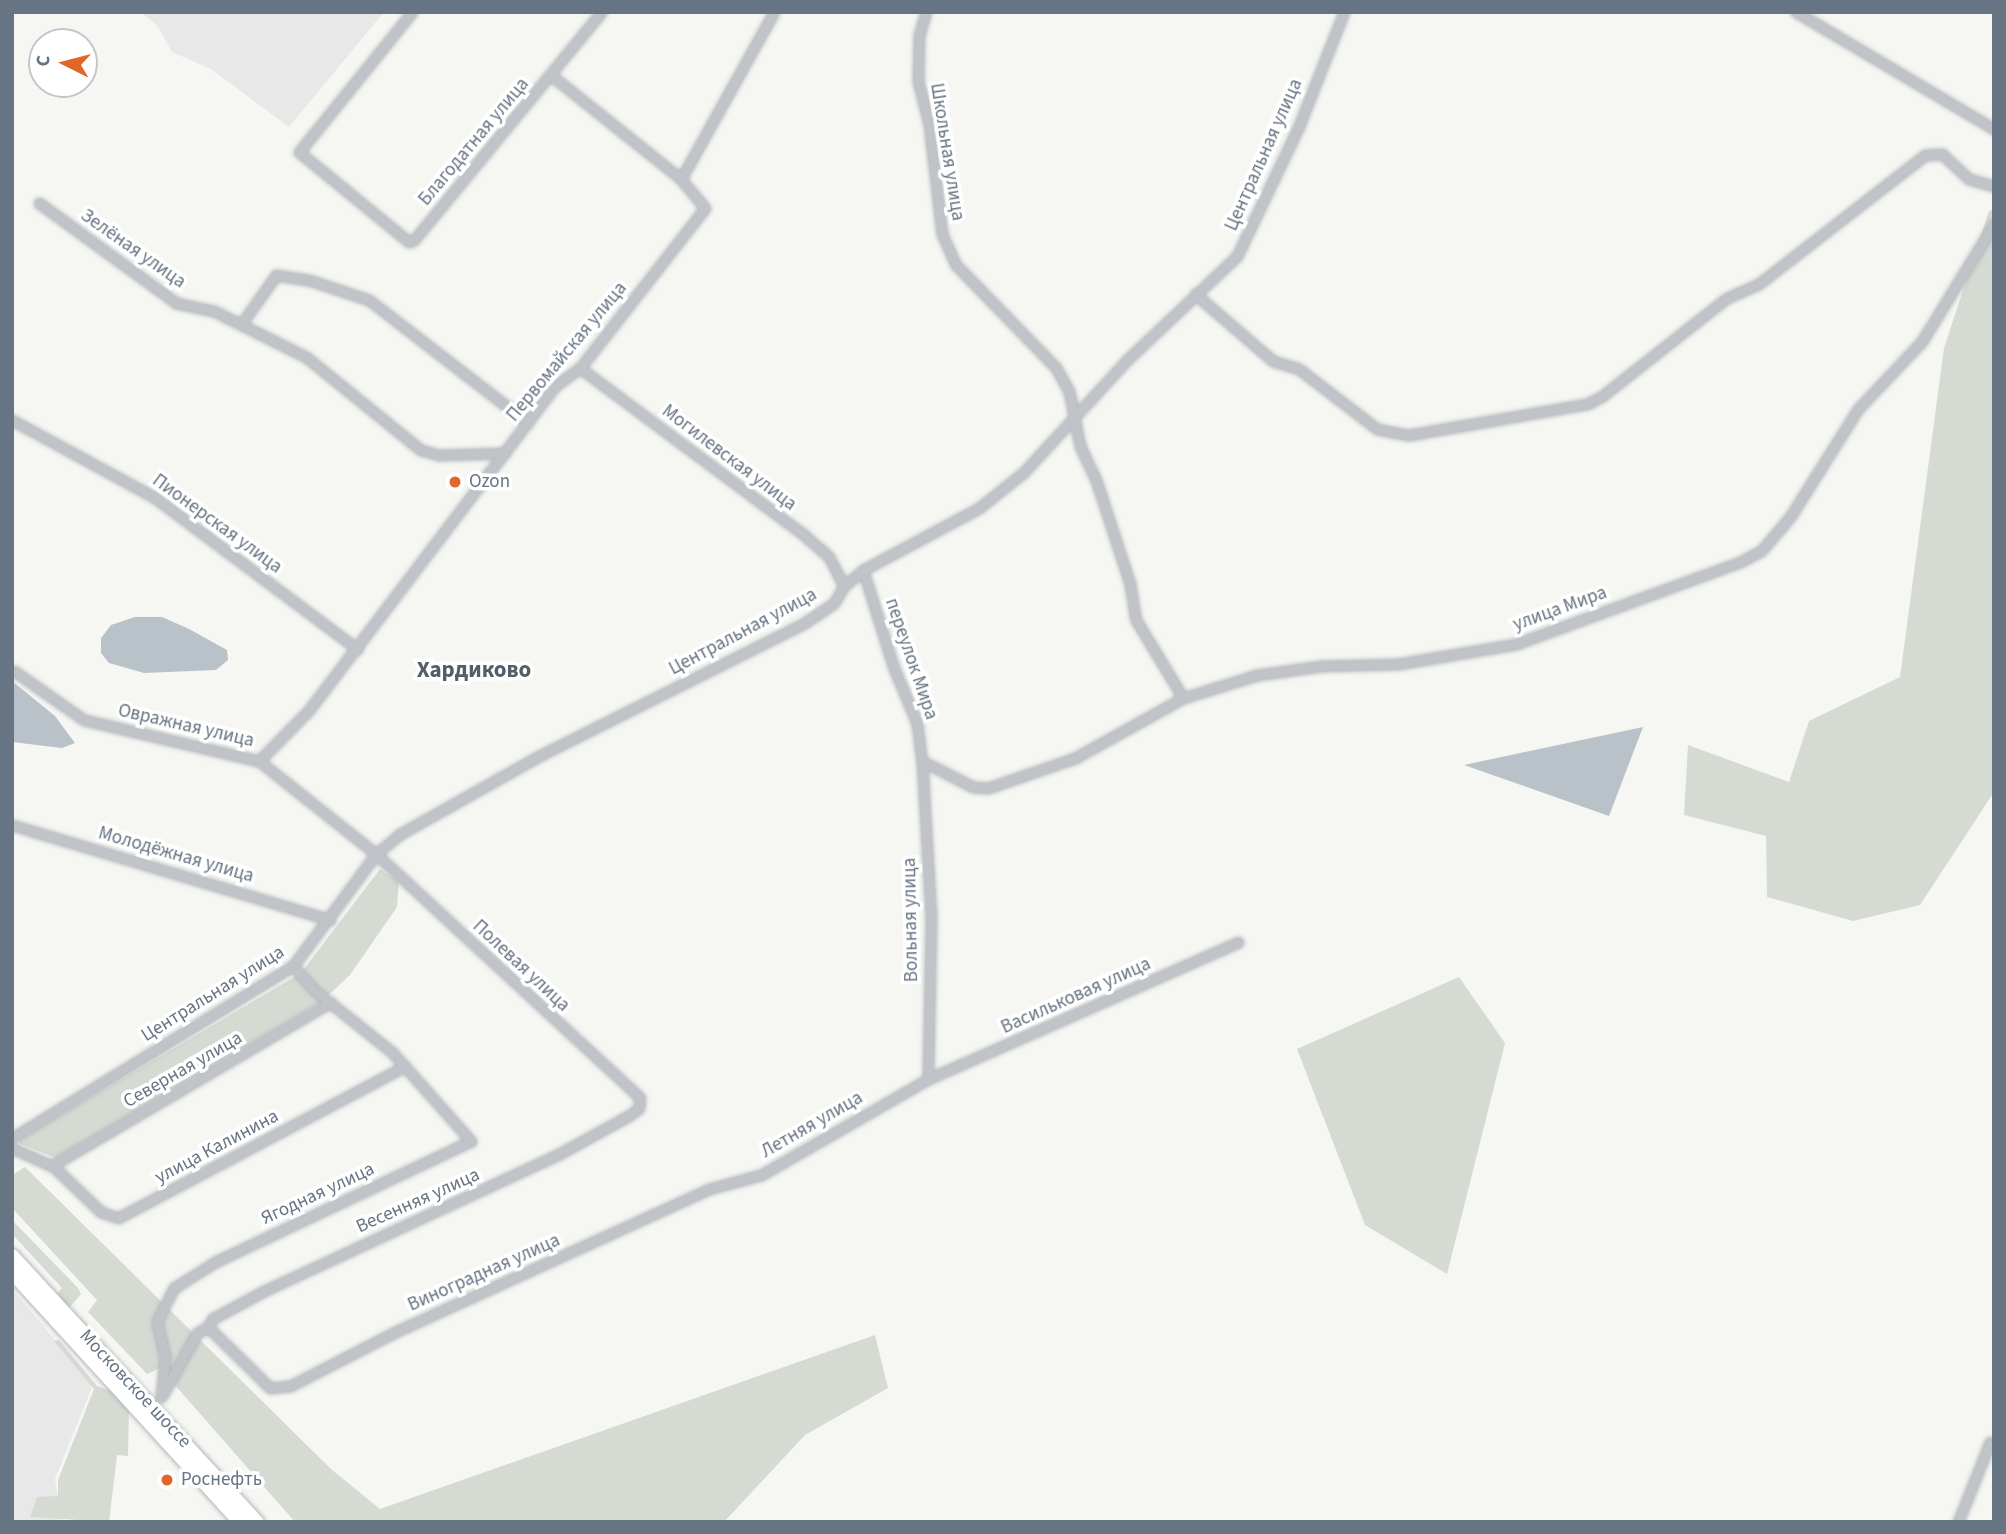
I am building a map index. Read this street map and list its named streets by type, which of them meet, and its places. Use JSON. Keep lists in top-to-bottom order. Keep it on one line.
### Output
{"streets":{"main road":["Московское шоссе"],"street":["Благодатная улица","Школьная улица","Центральная улица","Зелёная улица","Первомайская улица","Могилевская улица","Пионерская улица","улица Мира","переулок Мира","Овражная улица","Молодёжная улица","Вольная улица","Полевая улица","Васильковая улица","Северная улица","Летняя улица","улица Калинина","Ягодная улица","Весенняя улица","Виноградная улица"]},"crossings":[["Благодатная улица","Первомайская улица"],["Школьная улица","Центральная улица"],["Школьная улица","улица Мира"],["Центральная улица","Могилевская улица"],["Центральная улица","переулок Мира"],["Центральная улица","Овражная улица"],["Центральная улица","Молодёжная улица"],["Центральная улица","Полевая улица"],["Зелёная улица","Первомайская улица"],["Первомайская улица","Могилевская улица"],["Первомайская улица","Пионерская улица"],["Первомайская улица","Овражная улица"],["улица Мира","переулок Мира"],["улица Мира","Вольная улица"],["переулок Мира","Вольная улица"],["Овражная улица","Полевая улица"],["Вольная улица","Васильковая улица"],["Вольная улица","Летняя улица"],["Полевая улица","Весенняя улица"],["Васильковая улица","Летняя улица"],["Северная улица","улица Калинина"],["Летняя улица","Виноградная улица"],["улица Калинина","Ягодная улица"],["Ягодная улица","Весенняя улица"],["Ягодная улица","Московское шоссе"],["Весенняя улица","Виноградная улица"],["Весенняя улица","Московское шоссе"]],"districts":["Хардиково"],"places":["Ozon","Роснефть"],"north":"left"}
